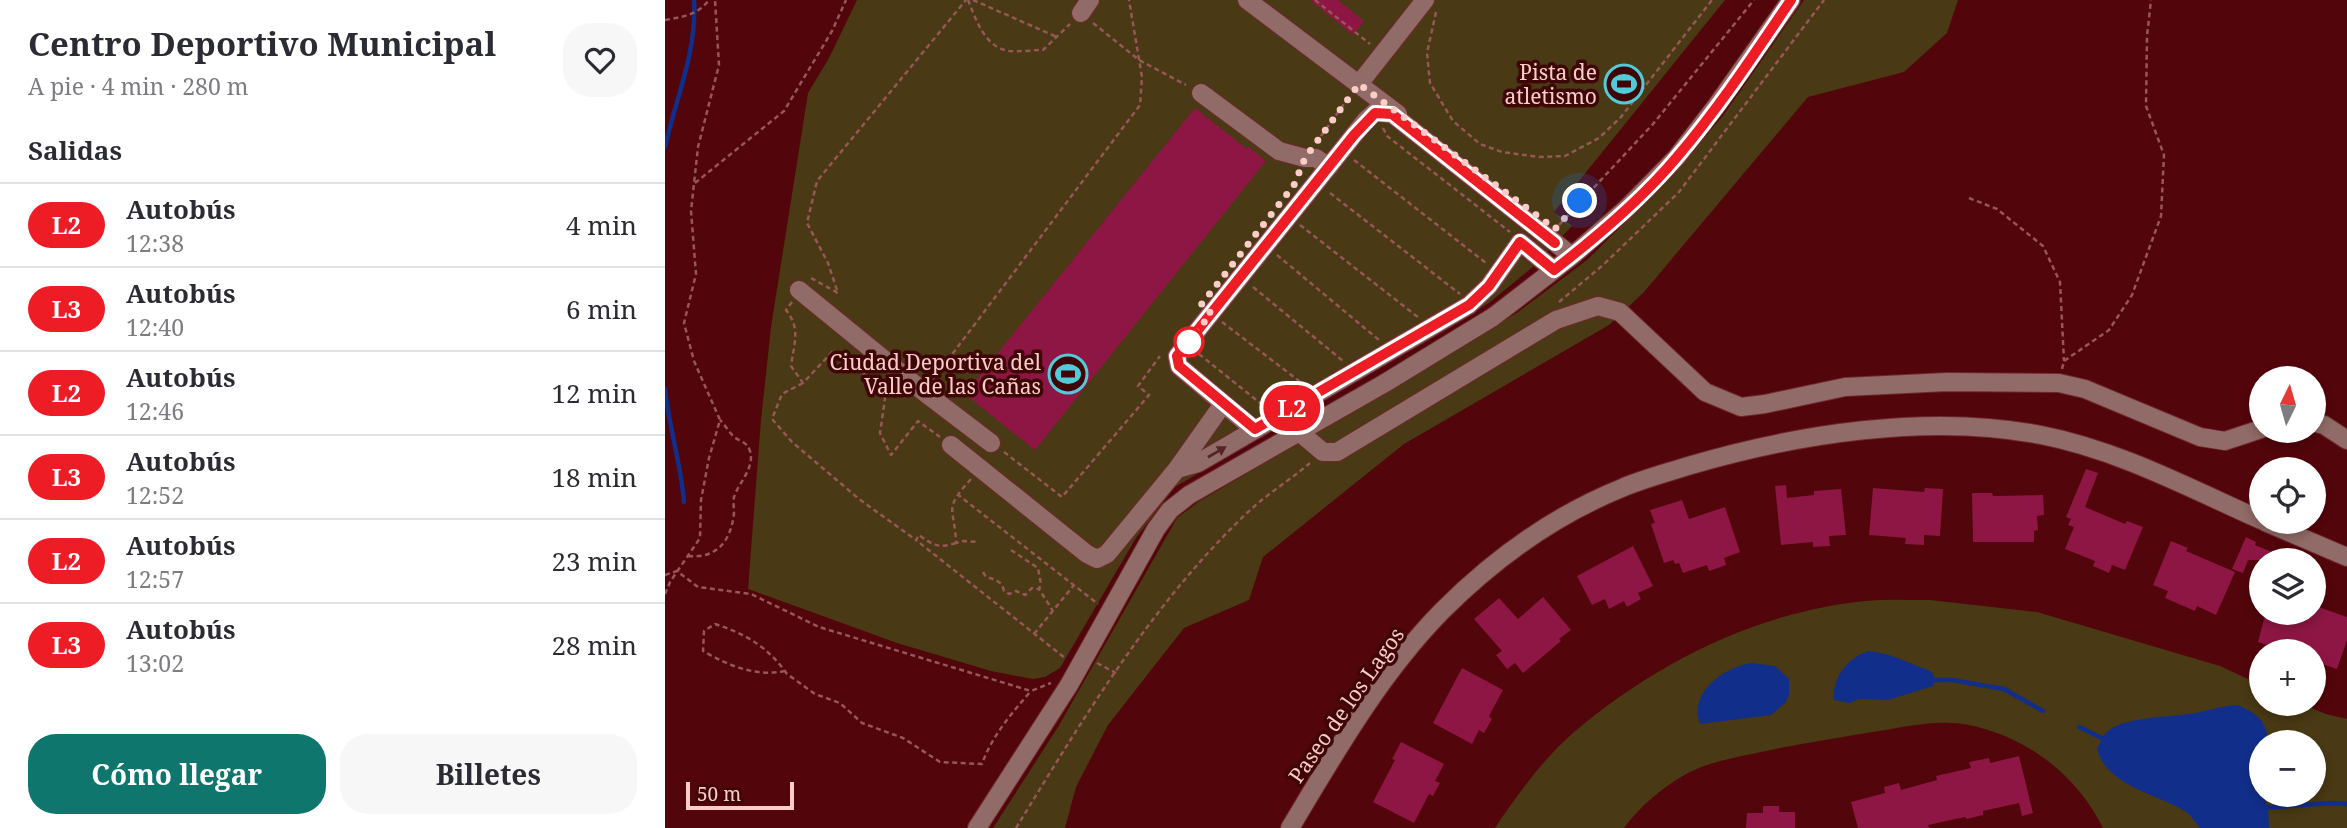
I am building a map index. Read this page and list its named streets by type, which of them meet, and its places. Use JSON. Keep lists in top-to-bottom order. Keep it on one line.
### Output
{"streets":{"street":["Paseo de los Lagos"]},"places":{"sports":["Pista de atletismo","Ciudad Deportiva del Valle de las Cañas"]},"lines":["bus line L2"],"scale_bar":"50 m","north":"top","page":{"heading":[["Centro Deportivo Municipal","A pie · 4 min · 280 m"],"Salidas"],"on_map":"L2","list":[{"mark":"L2","name":"Autobús","note":"12:38","value":"4 min"},{"mark":"L3","name":"Autobús","note":"12:40","value":"6 min"},{"mark":"L2","name":"Autobús","note":"12:46","value":"12 min"},{"mark":"L3","name":"Autobús","note":"12:52","value":"18 min"},{"mark":"L2","name":"Autobús","note":"12:57","value":"23 min"},{"mark":"L3","name":"Autobús","note":"13:02","value":"28 min"}],"map_buttons":["+","−"],"buttons":["Cómo llegar","Billetes"],"scale":"50 m"}}
